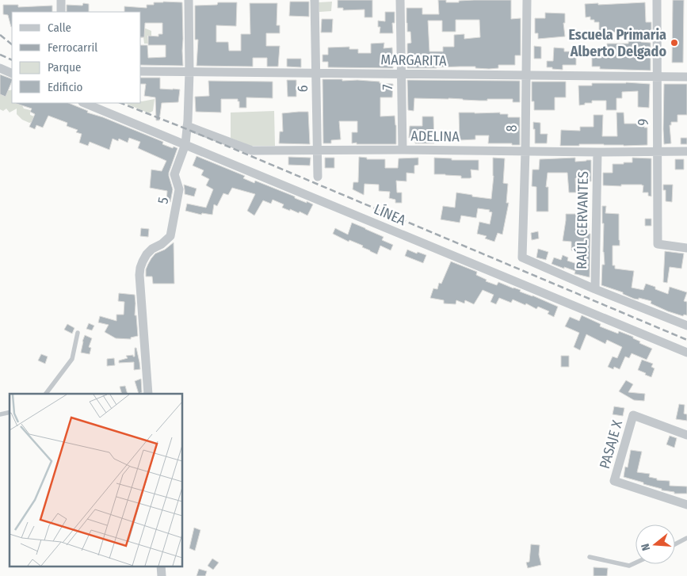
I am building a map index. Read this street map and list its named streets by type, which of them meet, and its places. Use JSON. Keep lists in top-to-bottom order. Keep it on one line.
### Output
{"streets":{"street":["MARGARITA","7","6","9","8","ADELINA","5","LÍNEA","RAÚL CERVANTES","PASAJE X"]},"crossings":[["MARGARITA","7"],["MARGARITA","6"],["MARGARITA","9"],["MARGARITA","8"],["MARGARITA","5"],["7","ADELINA"],["6","ADELINA"],["9","ADELINA"],["8","ADELINA"],["8","RAÚL CERVANTES"],["ADELINA","5"],["ADELINA","RAÚL CERVANTES"],["5","LÍNEA"]],"places":["Escuela Primaria Alberto Delgado"],"legend":["Calle","Ferrocarril","Parque","Edificio"],"north":"left"}
